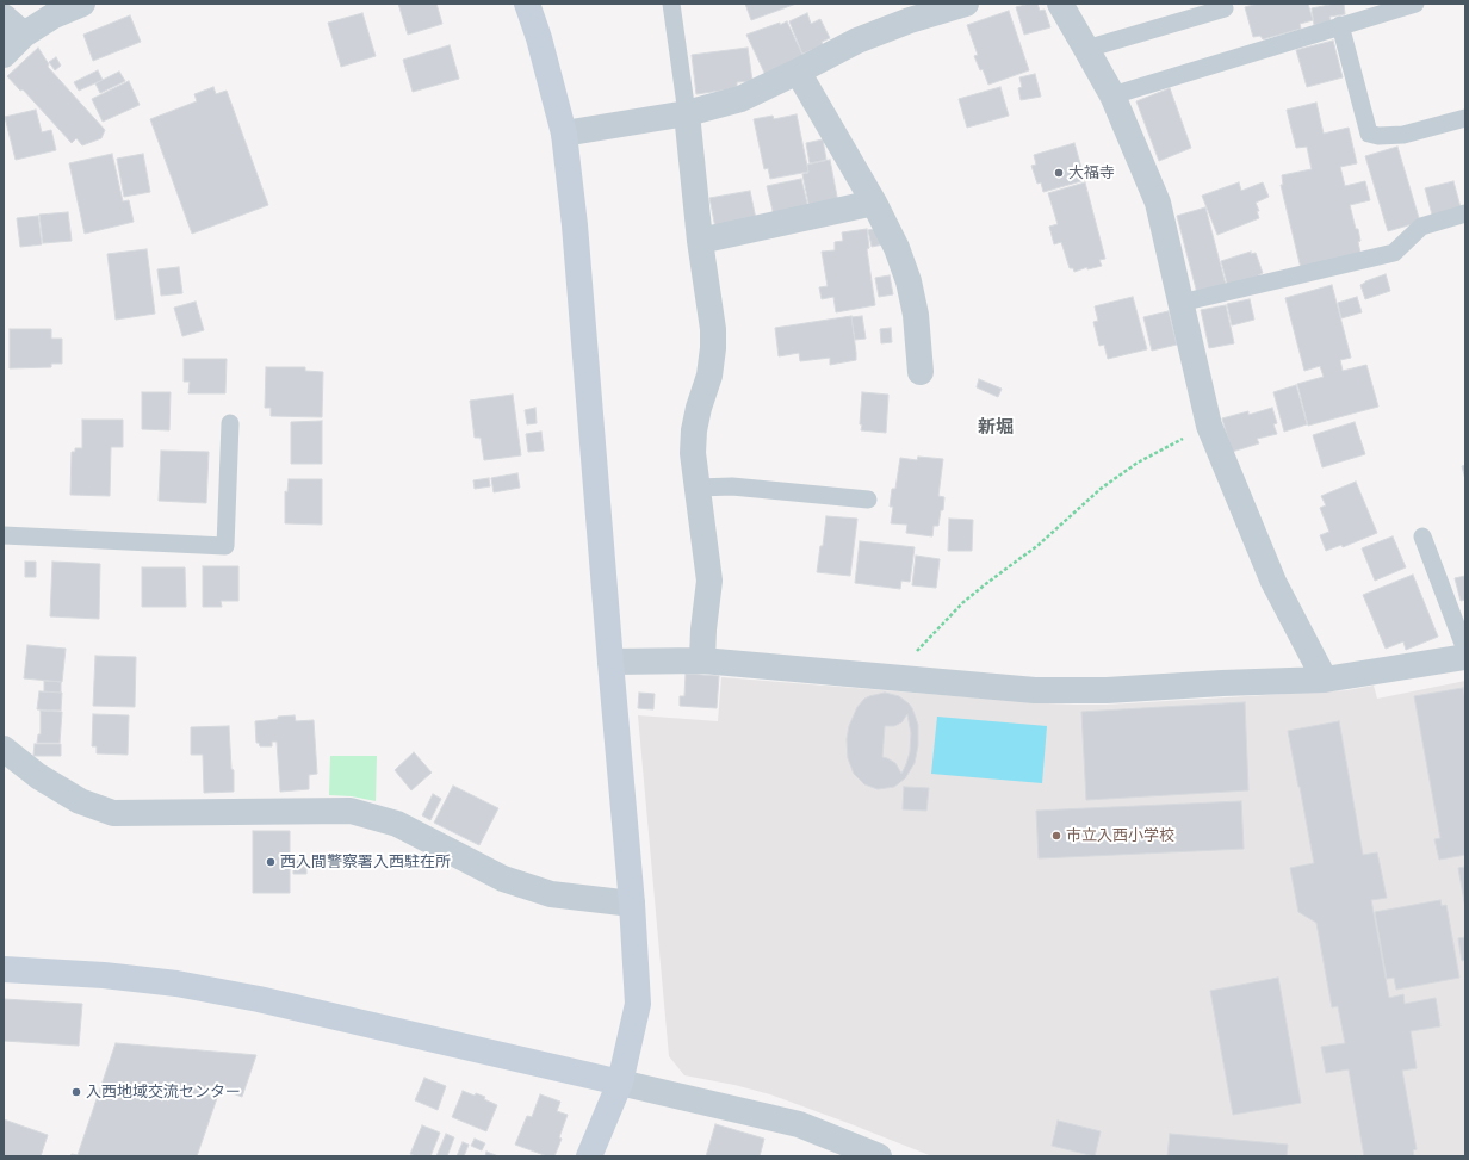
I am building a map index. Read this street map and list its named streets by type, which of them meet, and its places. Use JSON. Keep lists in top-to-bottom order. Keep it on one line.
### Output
{"districts":["新堀"],"places":["大福寺","市立入西小学校","西入間警察署入西駐在所","入西地域交流センター"]}
